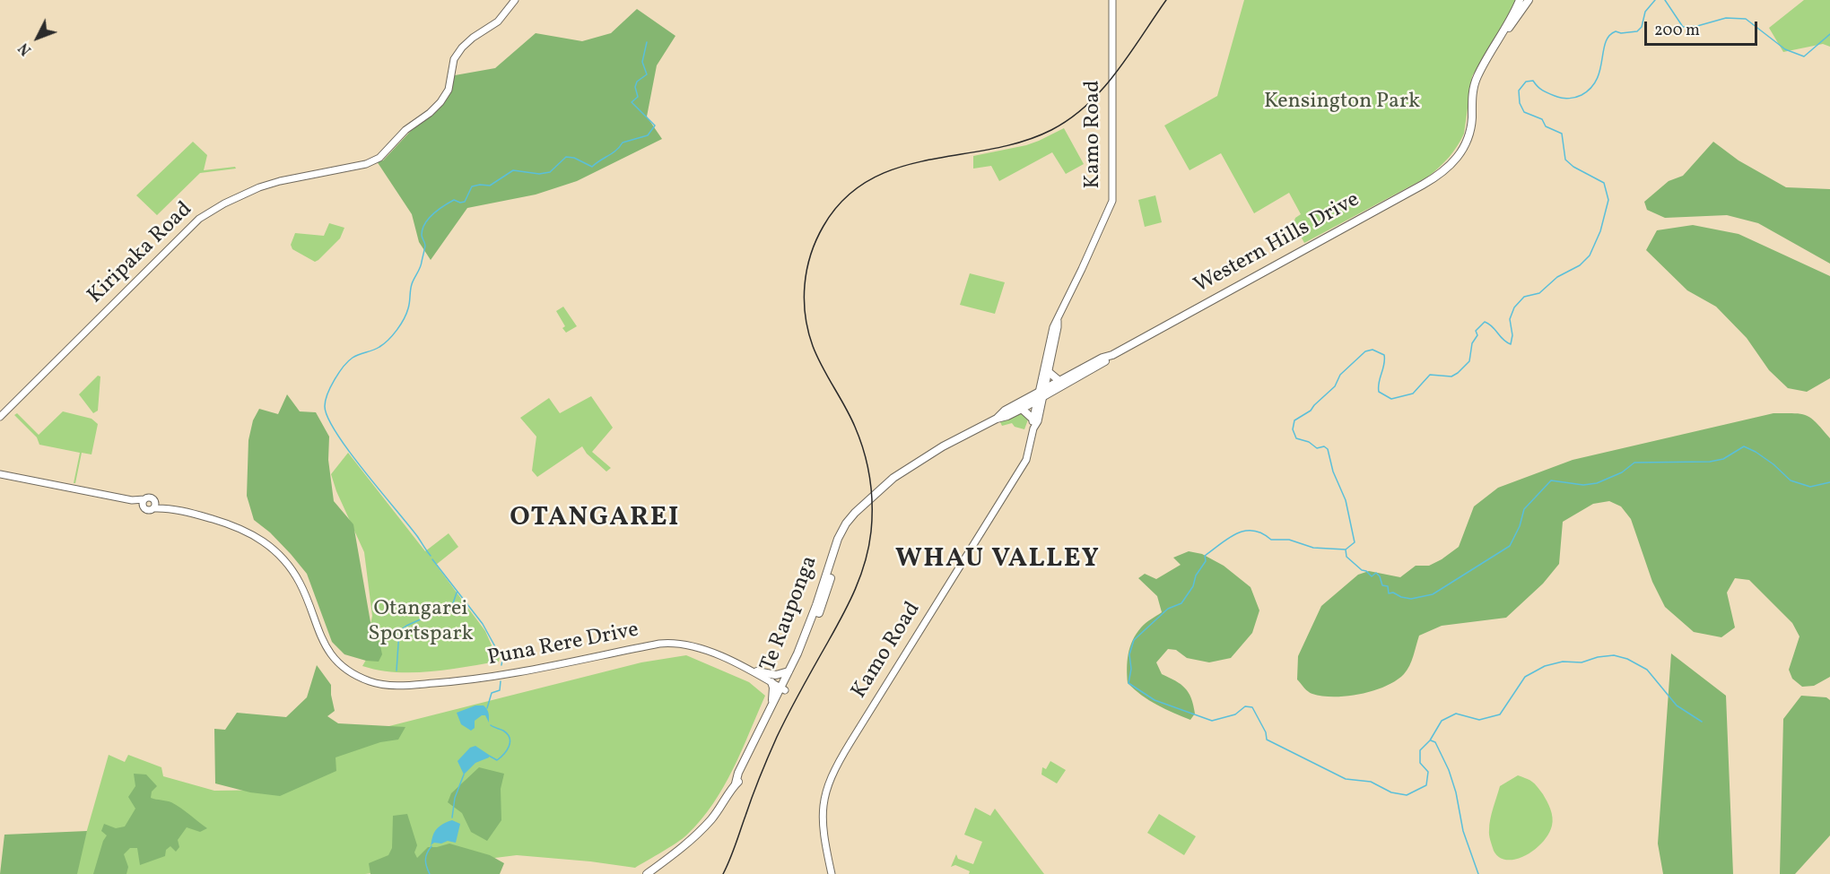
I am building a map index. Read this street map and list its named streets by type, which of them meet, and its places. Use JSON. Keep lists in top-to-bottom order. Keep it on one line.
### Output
{"streets":{"highway":["Western Hills Drive","Te Rauponga"],"main road":["Kamo Road","Kiripaka Road","Puna Rere Drive"]},"crossings":[["Kamo Road","Western Hills Drive"],["Kamo Road","Te Rauponga"],["Western Hills Drive","Te Rauponga"],["Te Rauponga","Puna Rere Drive"]],"districts":["OTANGAREI","WHAU VALLEY"],"parks":["Kensington Park","Otangarei Sportspark"],"scale_bar":"200 m","north":"bottom left"}
